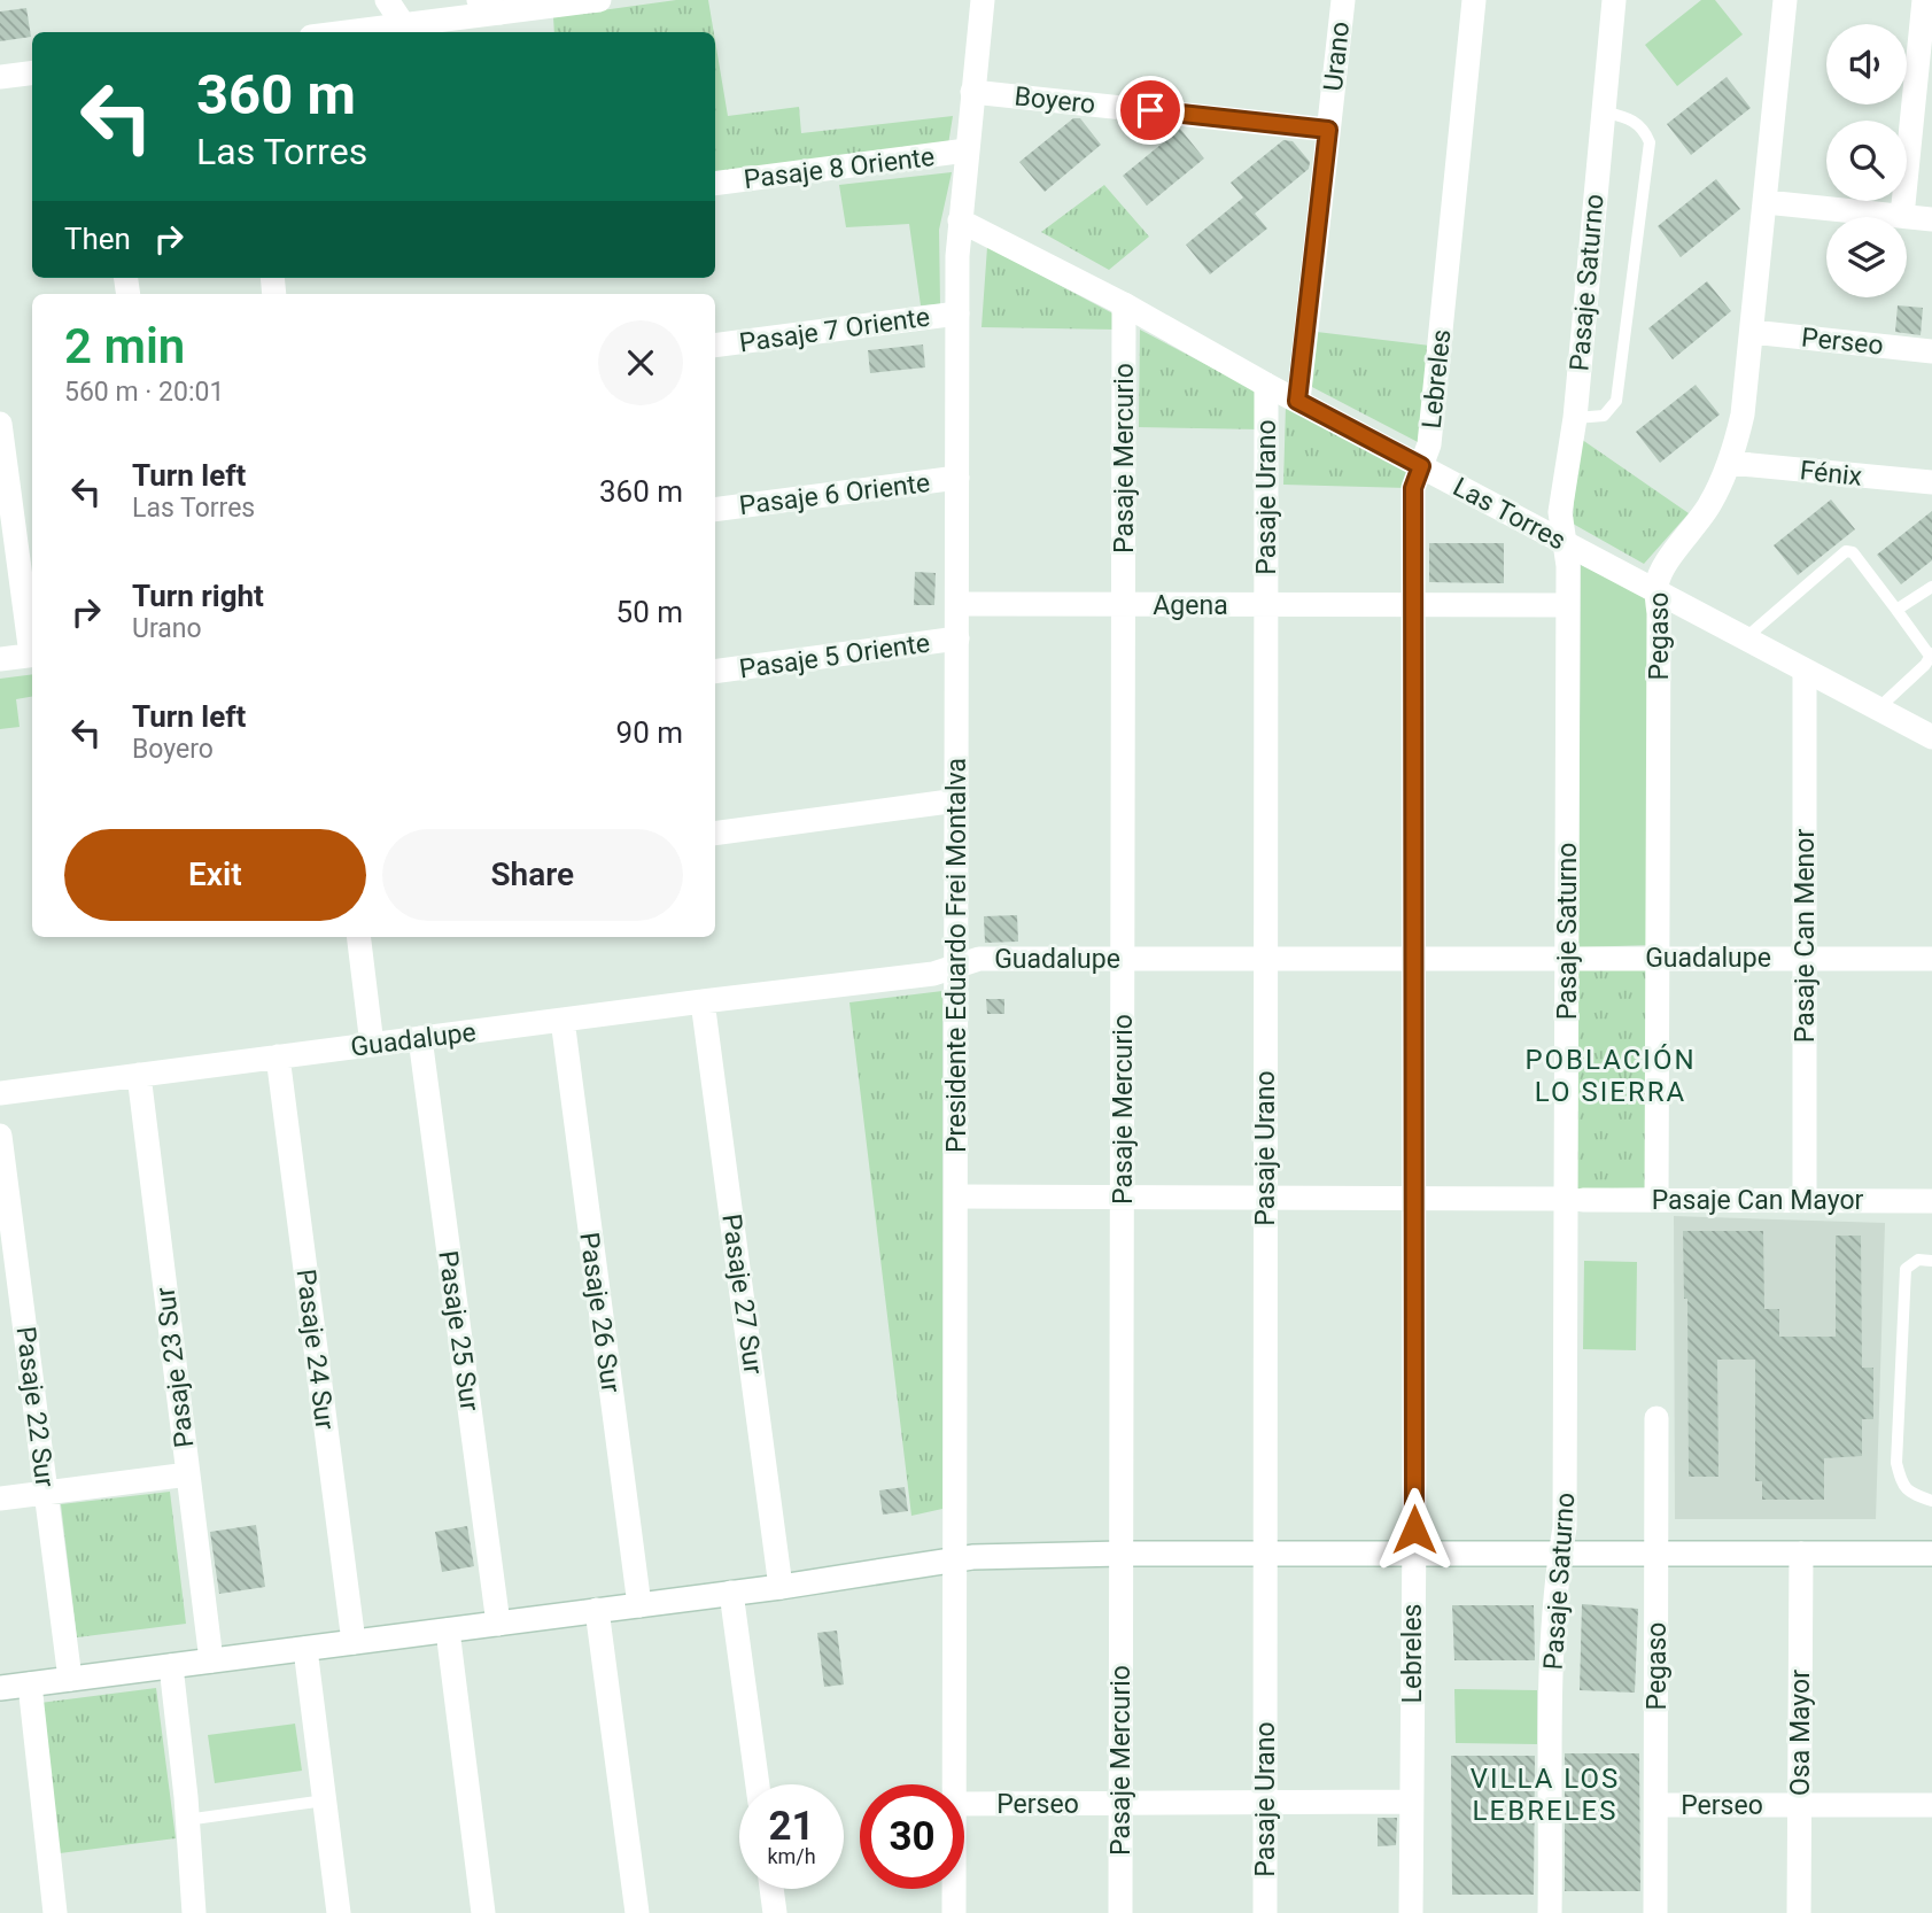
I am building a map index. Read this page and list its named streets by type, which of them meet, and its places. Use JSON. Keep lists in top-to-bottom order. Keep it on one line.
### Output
{"streets":{"street":["Urano","Boyero","Pasaje 8 Oriente","Pasaje Saturno","Pasaje 7 Oriente","Perseo","Lebreles","Pasaje Mercurio","Fénix","Pasaje 6 Oriente","Pasaje Urano","Las Torres","Agena","Pegaso","Pasaje 5 Oriente","Pasaje Can Menor","Presidente Eduardo Frei Montalva","Guadalupe","Pasaje Can Mayor","Pasaje 27 Sur","Pasaje 26 Sur","Pasaje 25 Sur","Pasaje 24 Sur","Pasaje 23 Sur","Pasaje 22 Sur","Osa Mayor"]},"crossings":[["Urano","Boyero"],["Urano","Las Torres"],["Boyero","Presidente Eduardo Frei Montalva"],["Pasaje 8 Oriente","Presidente Eduardo Frei Montalva"],["Pasaje Saturno","Las Torres"],["Pasaje Saturno","Agena"],["Pasaje Saturno","Guadalupe"],["Pasaje Saturno","Pasaje Can Mayor"],["Pasaje 7 Oriente","Presidente Eduardo Frei Montalva"],["Perseo","Lebreles"],["Perseo","Pasaje Mercurio"],["Perseo","Pasaje Urano"],["Perseo","Pegaso"],["Perseo","Osa Mayor"],["Lebreles","Las Torres"],["Lebreles","Agena"],["Lebreles","Guadalupe"],["Lebreles","Pasaje Can Mayor"],["Pasaje Mercurio","Las Torres"],["Pasaje Mercurio","Agena"],["Pasaje Mercurio","Guadalupe"],["Pasaje Mercurio","Pasaje Can Mayor"],["Fénix","Pegaso"],["Pasaje 6 Oriente","Presidente Eduardo Frei Montalva"],["Pasaje Urano","Las Torres"],["Pasaje Urano","Agena"],["Pasaje Urano","Guadalupe"],["Pasaje Urano","Pasaje Can Mayor"],["Las Torres","Pegaso"],["Las Torres","Pasaje Can Menor"],["Las Torres","Presidente Eduardo Frei Montalva"],["Agena","Presidente Eduardo Frei Montalva"],["Pegaso","Guadalupe"],["Pegaso","Pasaje Can Mayor"],["Pasaje 5 Oriente","Presidente Eduardo Frei Montalva"],["Pasaje Can Menor","Guadalupe"],["Pasaje Can Menor","Pasaje Can Mayor"],["Presidente Eduardo Frei Montalva","Guadalupe"],["Presidente Eduardo Frei Montalva","Pasaje Can Mayor"],["Guadalupe","Pasaje 27 Sur"],["Guadalupe","Pasaje 26 Sur"],["Guadalupe","Pasaje 25 Sur"],["Guadalupe","Pasaje 24 Sur"],["Guadalupe","Pasaje 23 Sur"]],"districts":["POBLACIÓN LO SIERRA","VILLA LOS LEBRELES"],"page":{"turn":["360 m","Las Torres"],"then":"Then","heading":["2 min","560 m · 20:01"],"list":[{"name":"Turn left","note":"Las Torres","value":"360 m"},{"name":"Turn right","note":"Urano","value":"50 m"},{"name":"Turn left","note":"Boyero","value":"90 m"}],"buttons":["Exit","Share"],"speed":"21 km/h","limit":"30"}}
